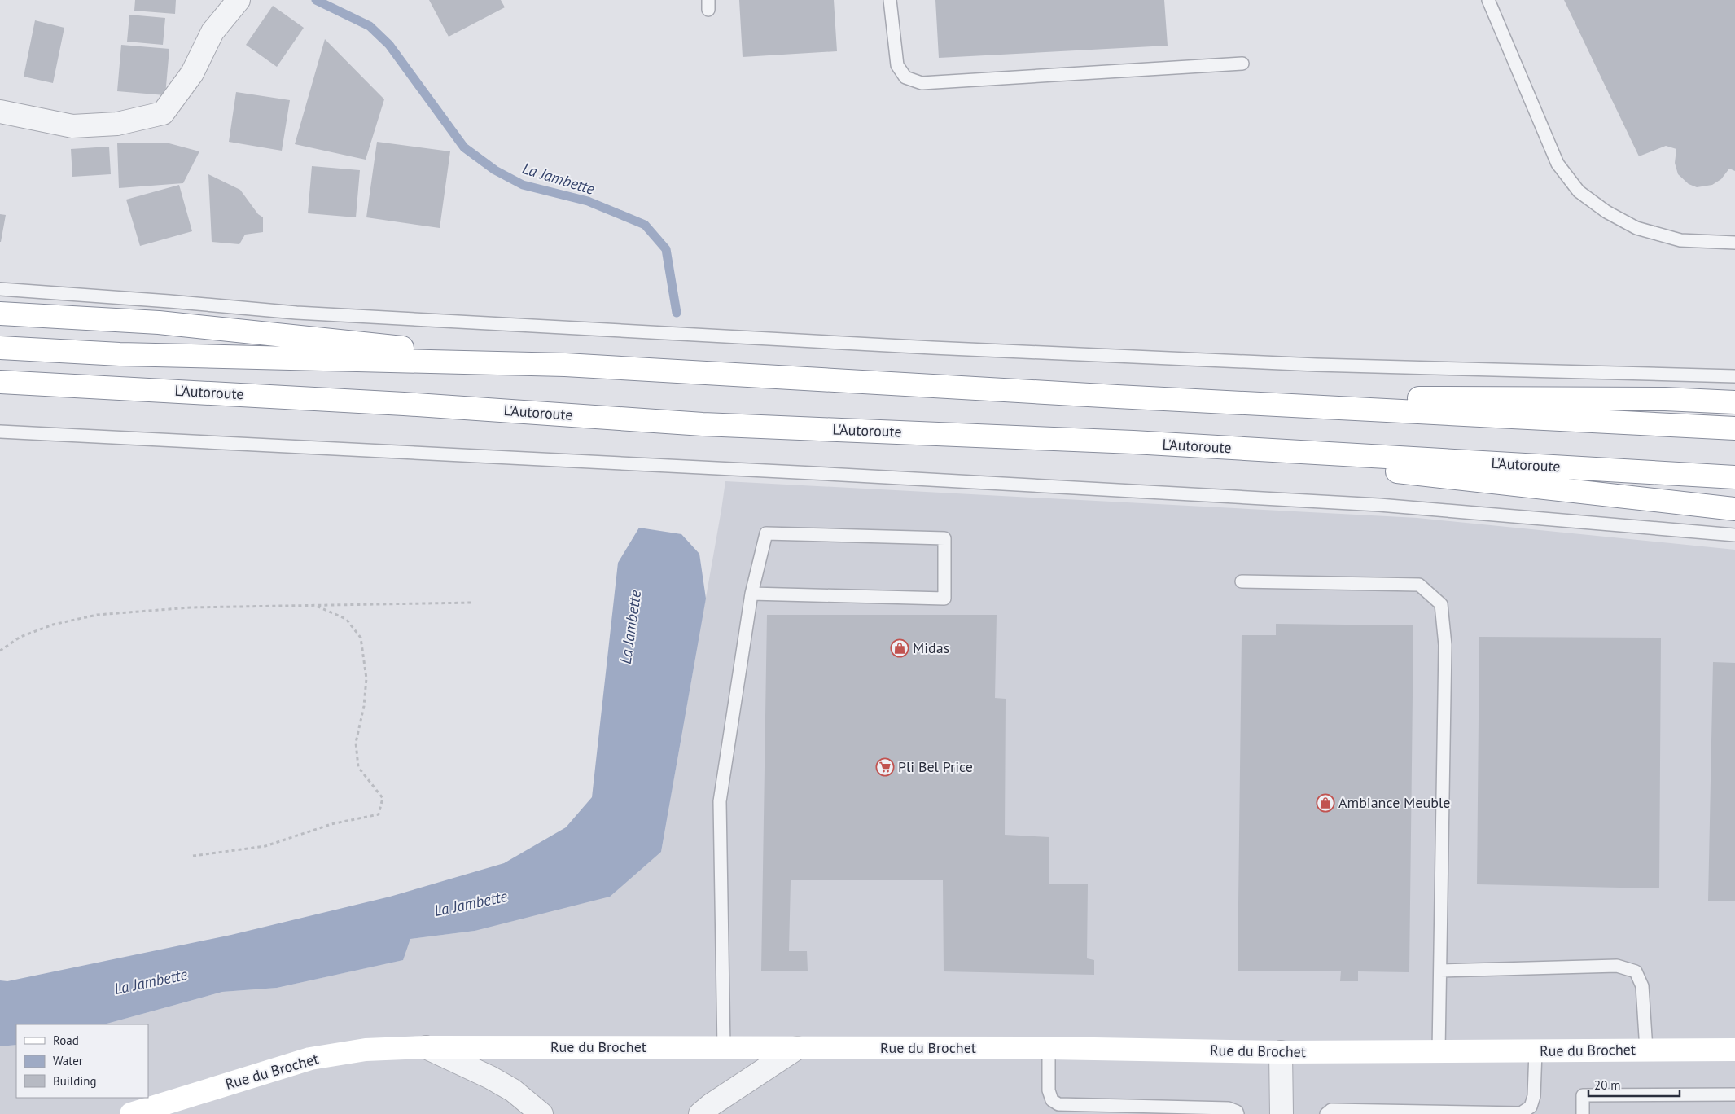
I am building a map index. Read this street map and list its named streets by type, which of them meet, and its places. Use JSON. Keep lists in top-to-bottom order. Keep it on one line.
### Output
{"streets":{"main road":["L'Autoroute","Rue du Brochet"]},"water":["La Jambette"],"places":{"shop":["Midas","Ambiance Meuble"],"supermarket":["Pli Bel Price"]},"legend":["Road","Water","Building"],"scale_bar":"20 m"}
